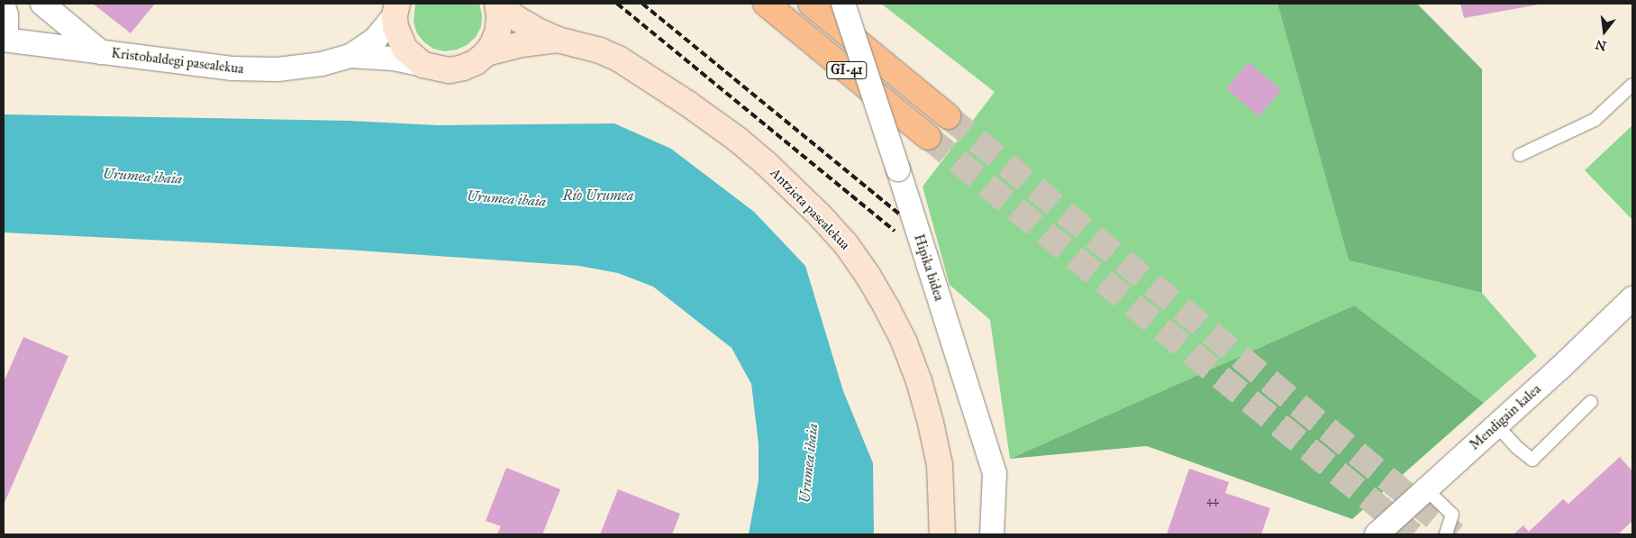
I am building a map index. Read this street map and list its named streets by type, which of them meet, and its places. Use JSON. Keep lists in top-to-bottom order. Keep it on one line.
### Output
{"streets":{"main road":["GI-41","Antzieta pasealekua"],"street":["Kristobaldegi pasealekua","Hipika bidea","Mendigain kalea"]},"water":["Urumea ibaia","Río Urumea"],"house_numbers":["44"],"north":"bottom"}
